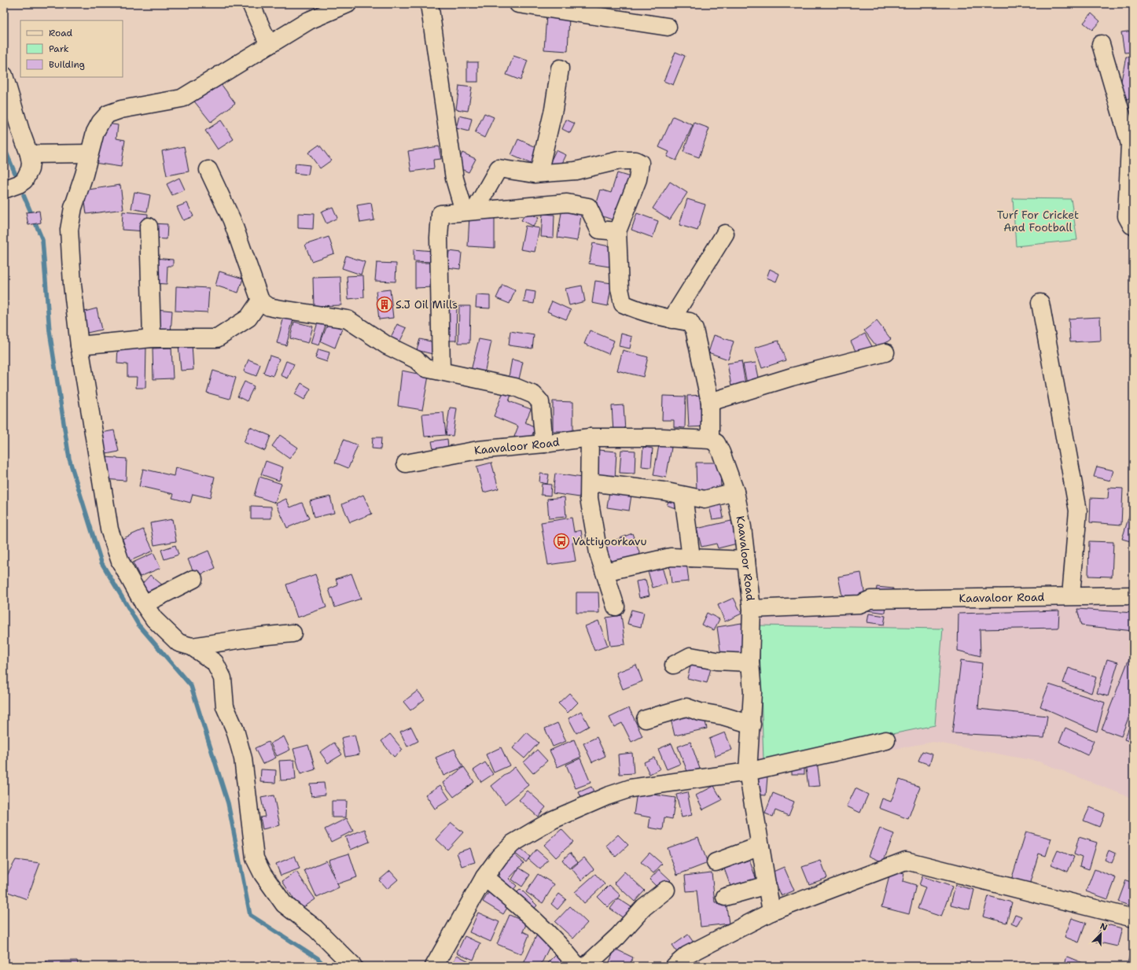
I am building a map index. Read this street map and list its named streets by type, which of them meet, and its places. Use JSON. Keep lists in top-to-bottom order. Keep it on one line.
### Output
{"streets":{"street":["Kaavaloor Road"]},"parks":["Turf For Cricket And Football"],"places":{"building":["S.J Oil Mills"],"bus stop":["Vattiyoorkavu"]},"legend":["Road","Park","Building"],"north":"top right"}
